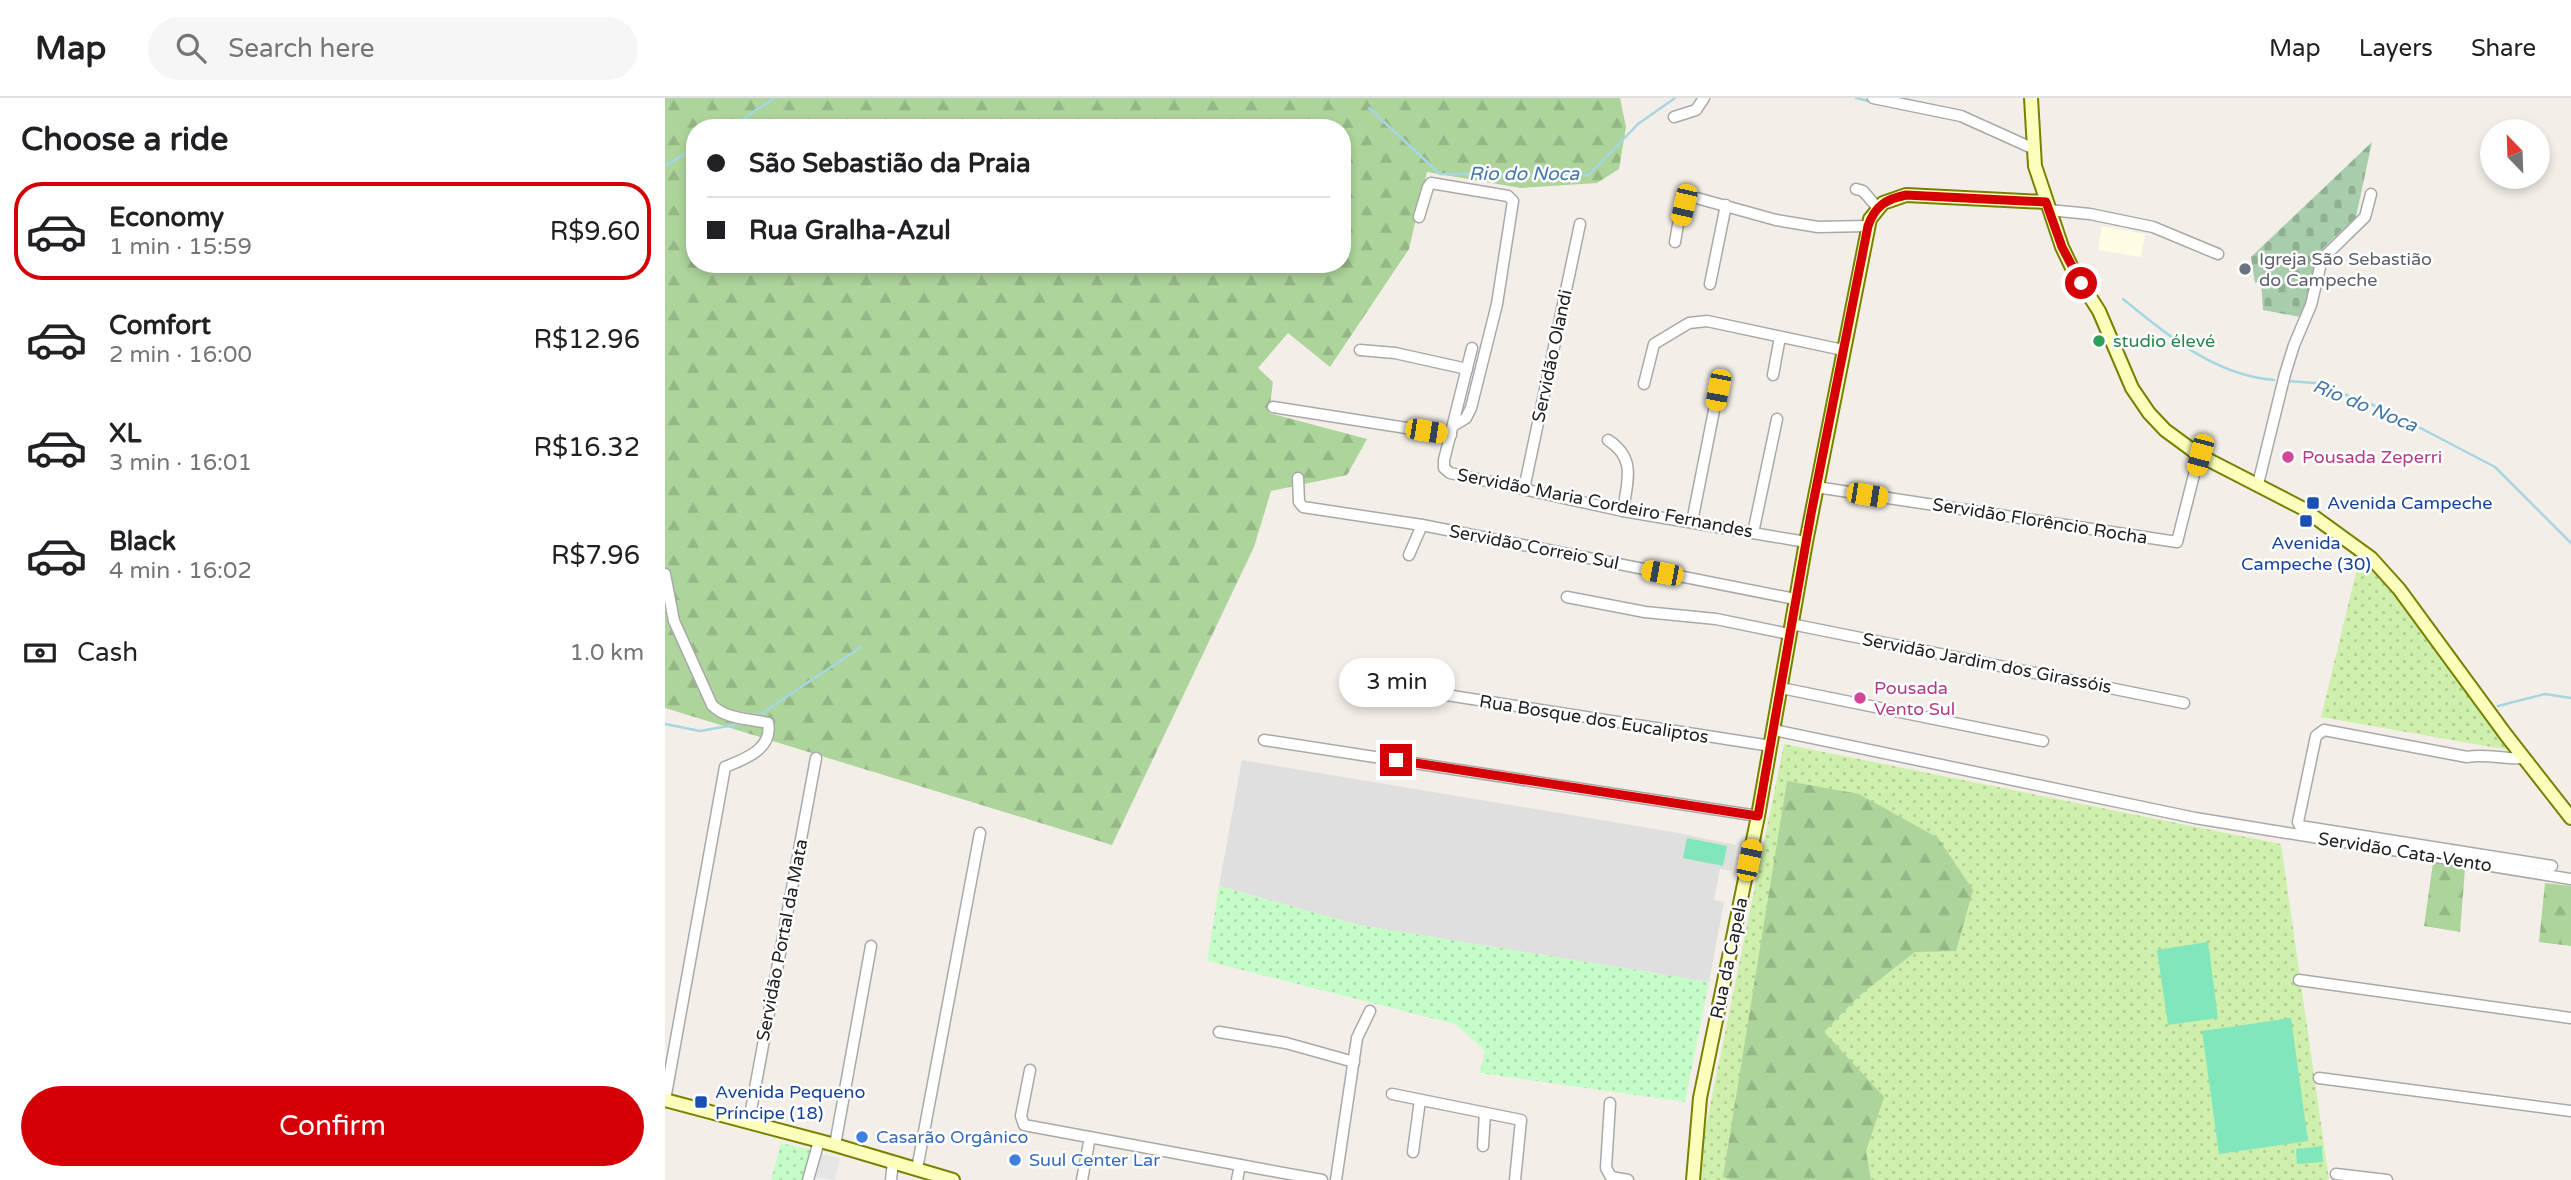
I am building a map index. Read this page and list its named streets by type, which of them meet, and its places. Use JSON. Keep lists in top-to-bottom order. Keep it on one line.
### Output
{"streets":{"main road":["Rua da Capela"],"street":["Servidão Olandi","Servidão Maria Cordeiro Fernandes","Servidão Florêncio Rocha","Servidão Correio Sul","Servidão Jardim dos Girassóis","Rua Bosque dos Eucaliptos","Servidão Cata-Vento","Servidão Portal da Mata"]},"crossings":[["Servidão Olandi","Servidão Maria Cordeiro Fernandes"],["Servidão Maria Cordeiro Fernandes","Rua da Capela"],["Servidão Florêncio Rocha","Rua da Capela"],["Servidão Correio Sul","Rua da Capela"],["Servidão Jardim dos Girassóis","Rua da Capela"],["Rua Bosque dos Eucaliptos","Rua da Capela"],["Servidão Cata-Vento","Rua da Capela"]],"water":["Rio do Noca"],"places":{"other":["Igreja São Sebastião do Campeche","studio élevé","Pousada Zeperri","Pousada Vento Sul","Casarão Orgânico","Suul Center Lar"],"transit":["Avenida Campeche","Avenida Campeche (30)","Avenida Pequeno Príncipe (18)"]},"north":"top left","page":{"header":"Map","search":"Search here","nav":["Map","Layers","Share"],"heading":"Choose a ride","banner":["São Sebastião da Praia","Rua Gralha-Azul"],"list":[{"name":"Economy","note":"1 min · 15:59","value":"R$9.60"},{"name":"Comfort","note":"2 min · 16:00","value":"R$12.96"},{"name":"XL","note":"3 min · 16:01","value":"R$16.32"},{"name":"Black","note":"4 min · 16:02","value":"R$7.96"}],"pay":["Cash","1.0 km"],"bubble":"3 min","buttons":"Confirm"}}
